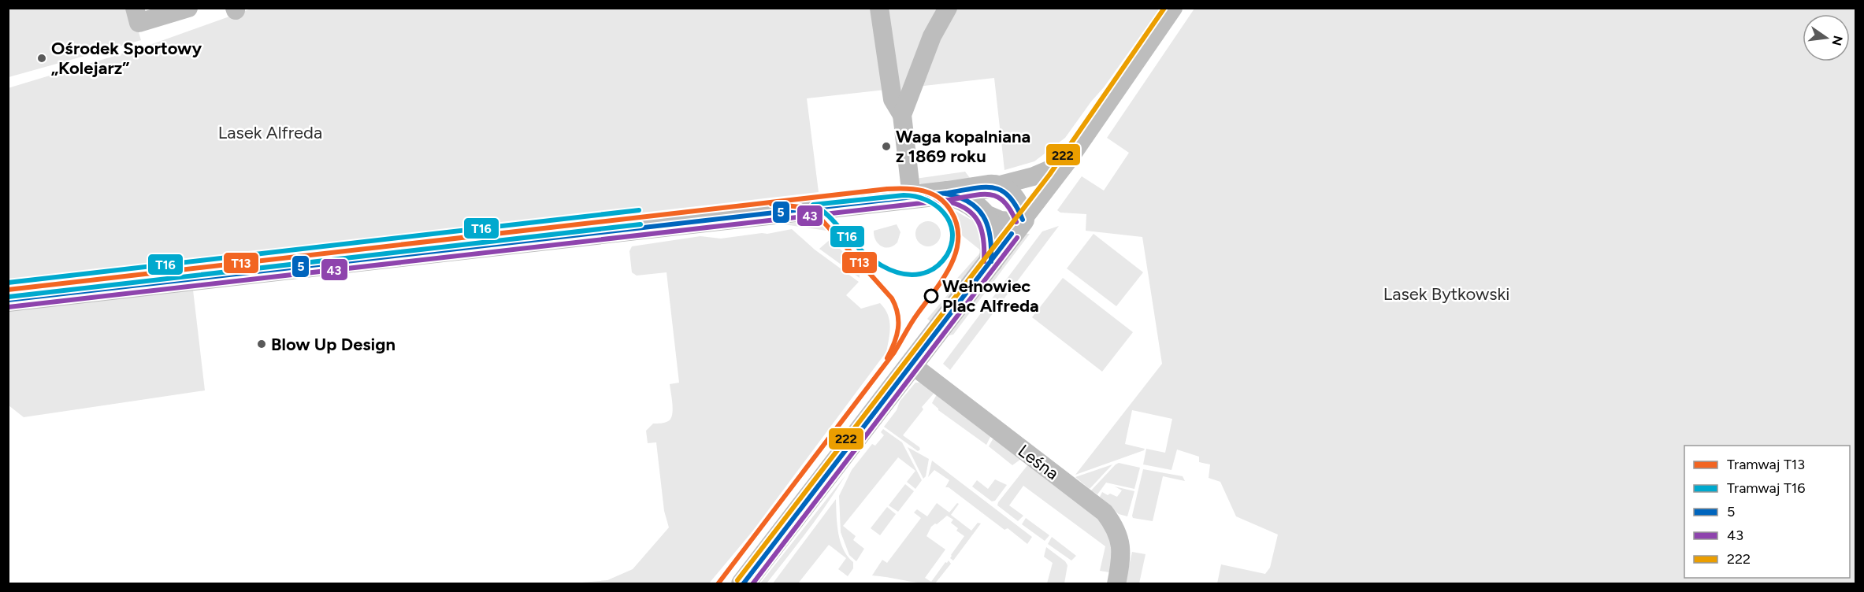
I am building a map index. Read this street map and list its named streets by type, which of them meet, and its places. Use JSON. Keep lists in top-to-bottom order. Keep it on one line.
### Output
{"streets":{"street":["Leśna"]},"parks":["Lasek Alfreda","Lasek Bytkowski"],"places":["Ośrodek Sportowy „Kolejarz”","Waga kopalniana z 1869 roku","Wełnowiec Plac Alfreda","Blow Up Design"],"lines":["transit line 222","transit line 5","tram line T13","transit line 43","tram line T16"],"legend":["Tramwaj T13","Tramwaj T16","5","43","222"],"north":"right"}
